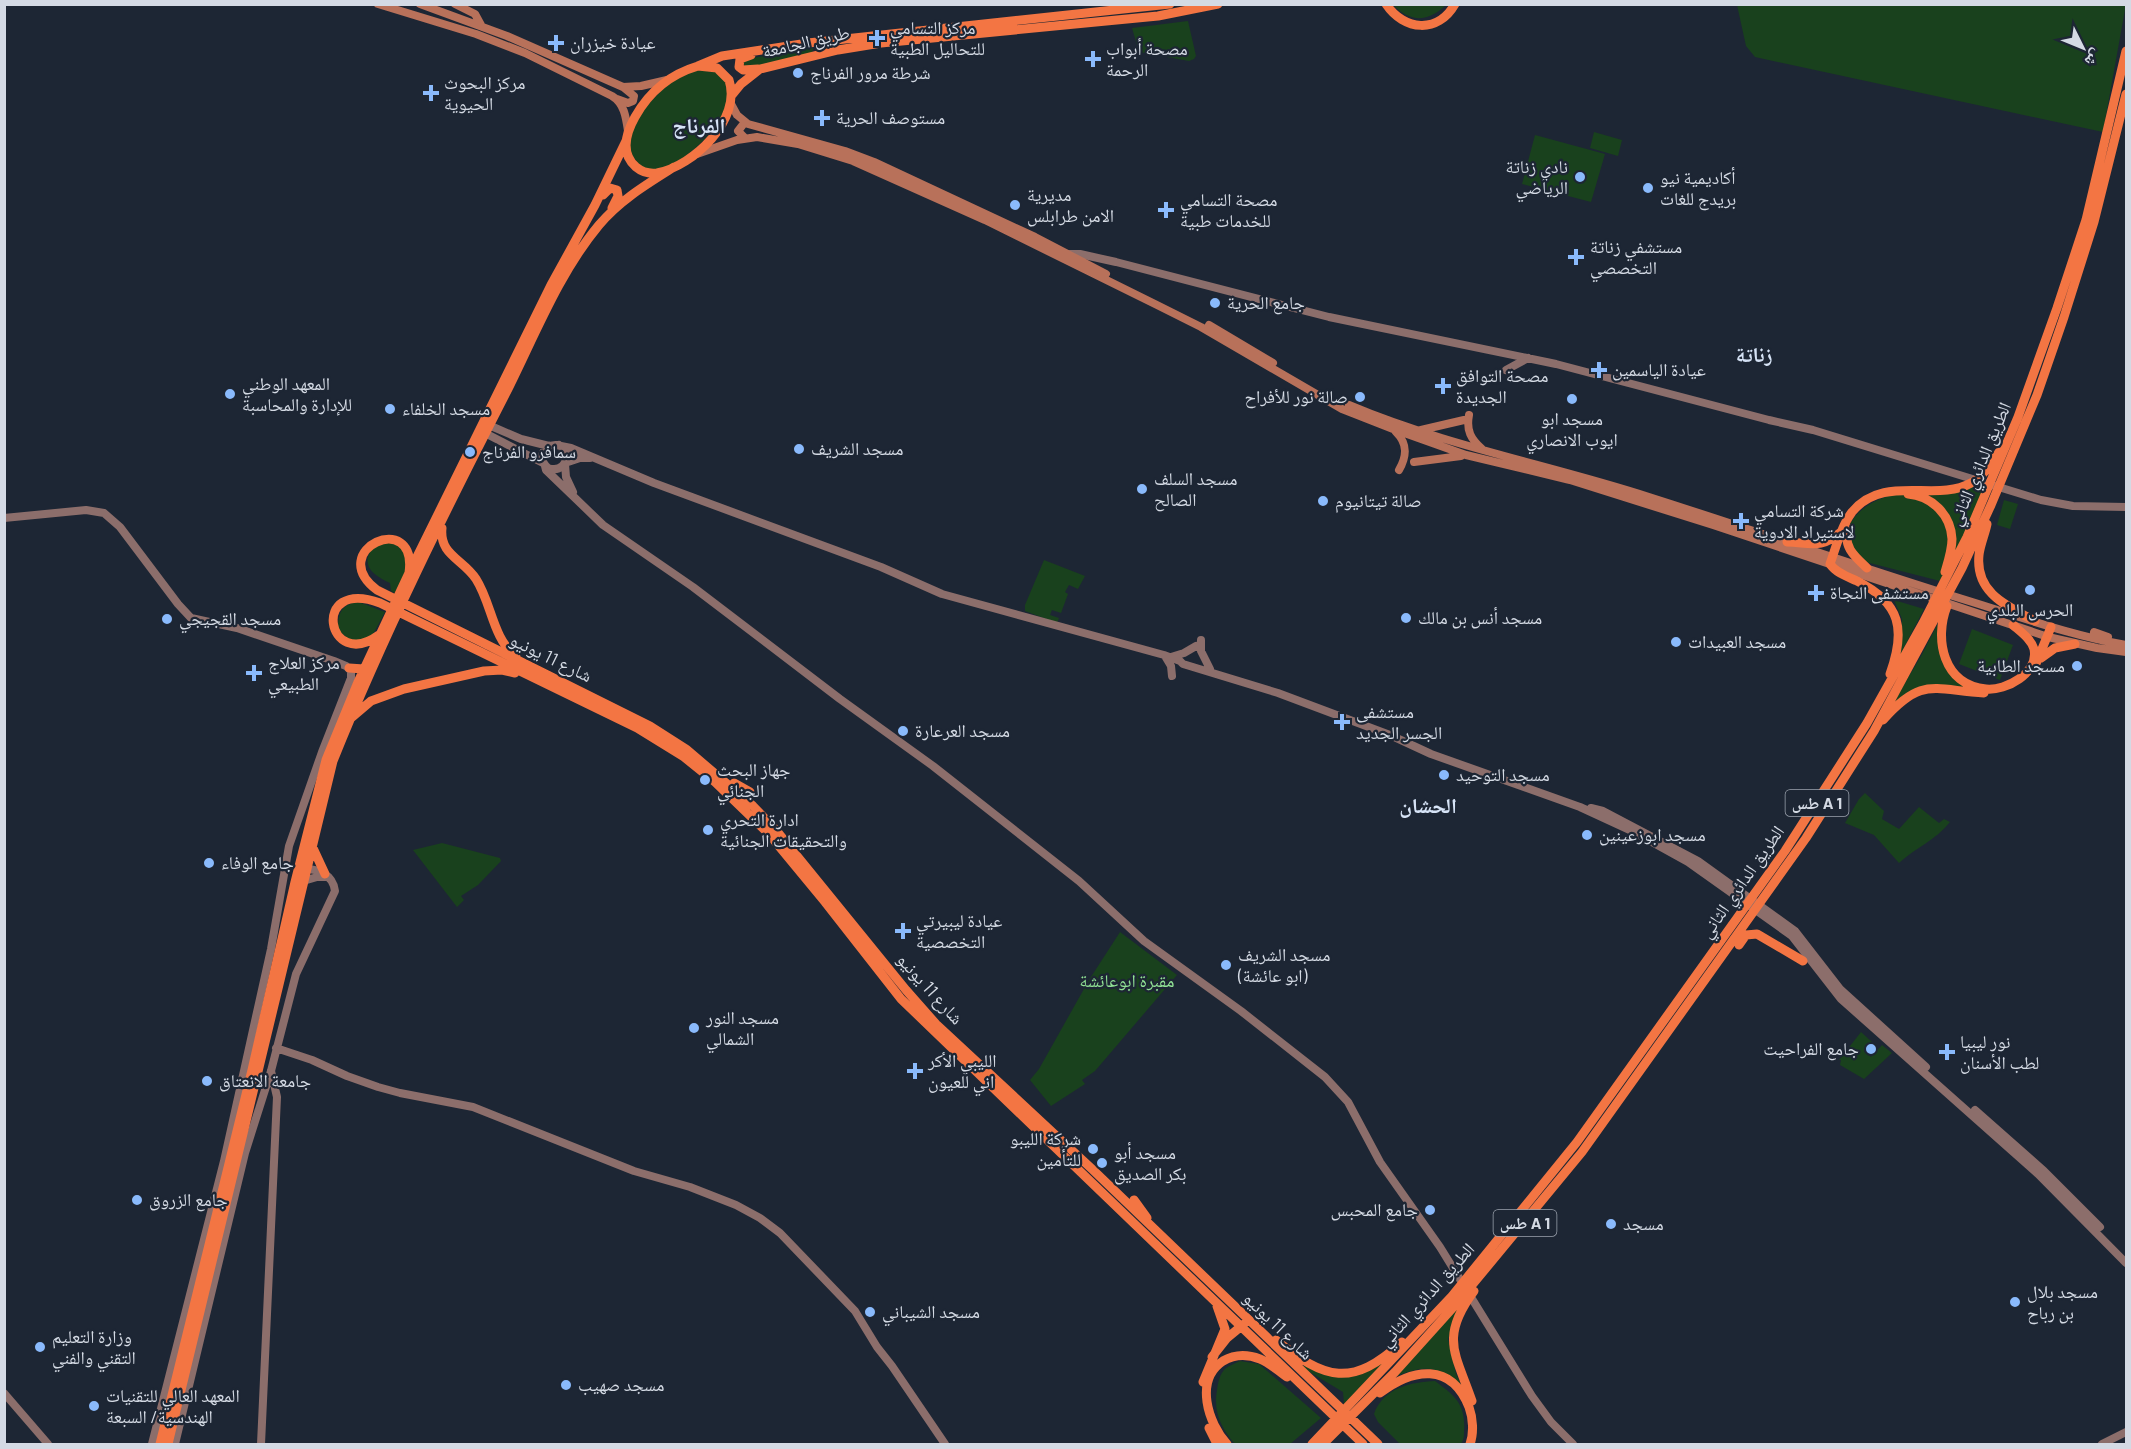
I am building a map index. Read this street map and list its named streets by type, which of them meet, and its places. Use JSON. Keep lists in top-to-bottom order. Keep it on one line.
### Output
{"streets":{"highway":["طريق الجامعة","الطريق الدائري الثاني","شارع 11 يونيو","طس A 1"]},"districts":["الفرناج","زناتة","الحشان"],"parks":["مقبرة ابوعائشة"],"places":{"health":["مركز التسامي للتحاليل الطبية","عيادة خيزران","مصحة أبواب الرحمة","مركز البحوث الحيوية","مستوصف الحرية","مصحة التسامي للخدمات طبية","مستشفي زناتة التخصصي","عيادة الياسمين","مصحة التوافق الجديدة","شركة التسامي لاستيراد الادوية","مستشفى النجاة","مركز العلاج الطبيعي","مستشفى الجسر الجديد","عيادة ليبيرتي التخصصية","نور ليبيا لطب الأسنان","الليبي الأكر اني للعيون"],"other":["شرطة مرور الفرناج","نادي زناتة الرياضي","أكاديمية نيو بريدج للغات","مديرية الامن طرابلس","جامع الحرية","المعهد الوطني للإدارة والمحاسبة","صالة نور للأفراح","مسجد ابو ايوب الانصاري","مسجد الخلفاء","مسجد الشريف","سمافرو الفرناج","مسجد السلف الصالح","صالة تيتانيوم","الحرس البلدي","مسجد أنس بن مالك","مسجد القجيجي","مسجد العبيدات","مسجد الطابية","مسجد العرعارة","مسجد التوحيد","جهاز البحث الجنائي","ادارة التحري والتحقيقات الجنائية","مسجد ابوزعينين","جامع الوفاء","مسجد الشريف (ابو عائشة)","مسجد النور الشمالي","جامع الفراحيت","جامعة الانعتاق","شركة الليبو للتأمين","مسجد أبو بكر الصديق","جامع الزروق","جامع المحبس","مسجد","مسجد بلال بن رباح","مسجد الشيباني","وزارة التعليم التقني والفني","مسجد صهيب","المعهد العالي للتقنيات الهندسية/ السبعة"]},"north":"bottom right"}
